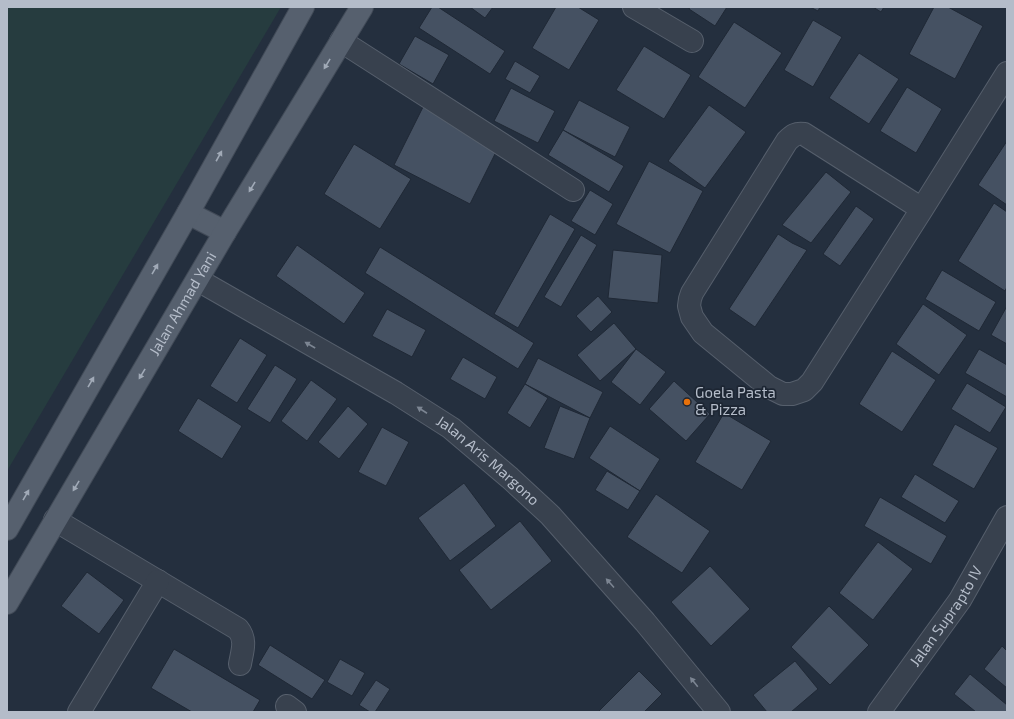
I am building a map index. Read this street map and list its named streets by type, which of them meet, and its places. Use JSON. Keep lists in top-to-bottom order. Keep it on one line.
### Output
{"streets":{"main road":["Jalan Ahmad Yani"],"street":["Jalan Aris Margono","Jalan Suprapto IV"]},"crossings":[["Jalan Ahmad Yani","Jalan Aris Margono"]],"one_way":["Jalan Aris Margono"],"places":["Goela Pasta & Pizza"]}
